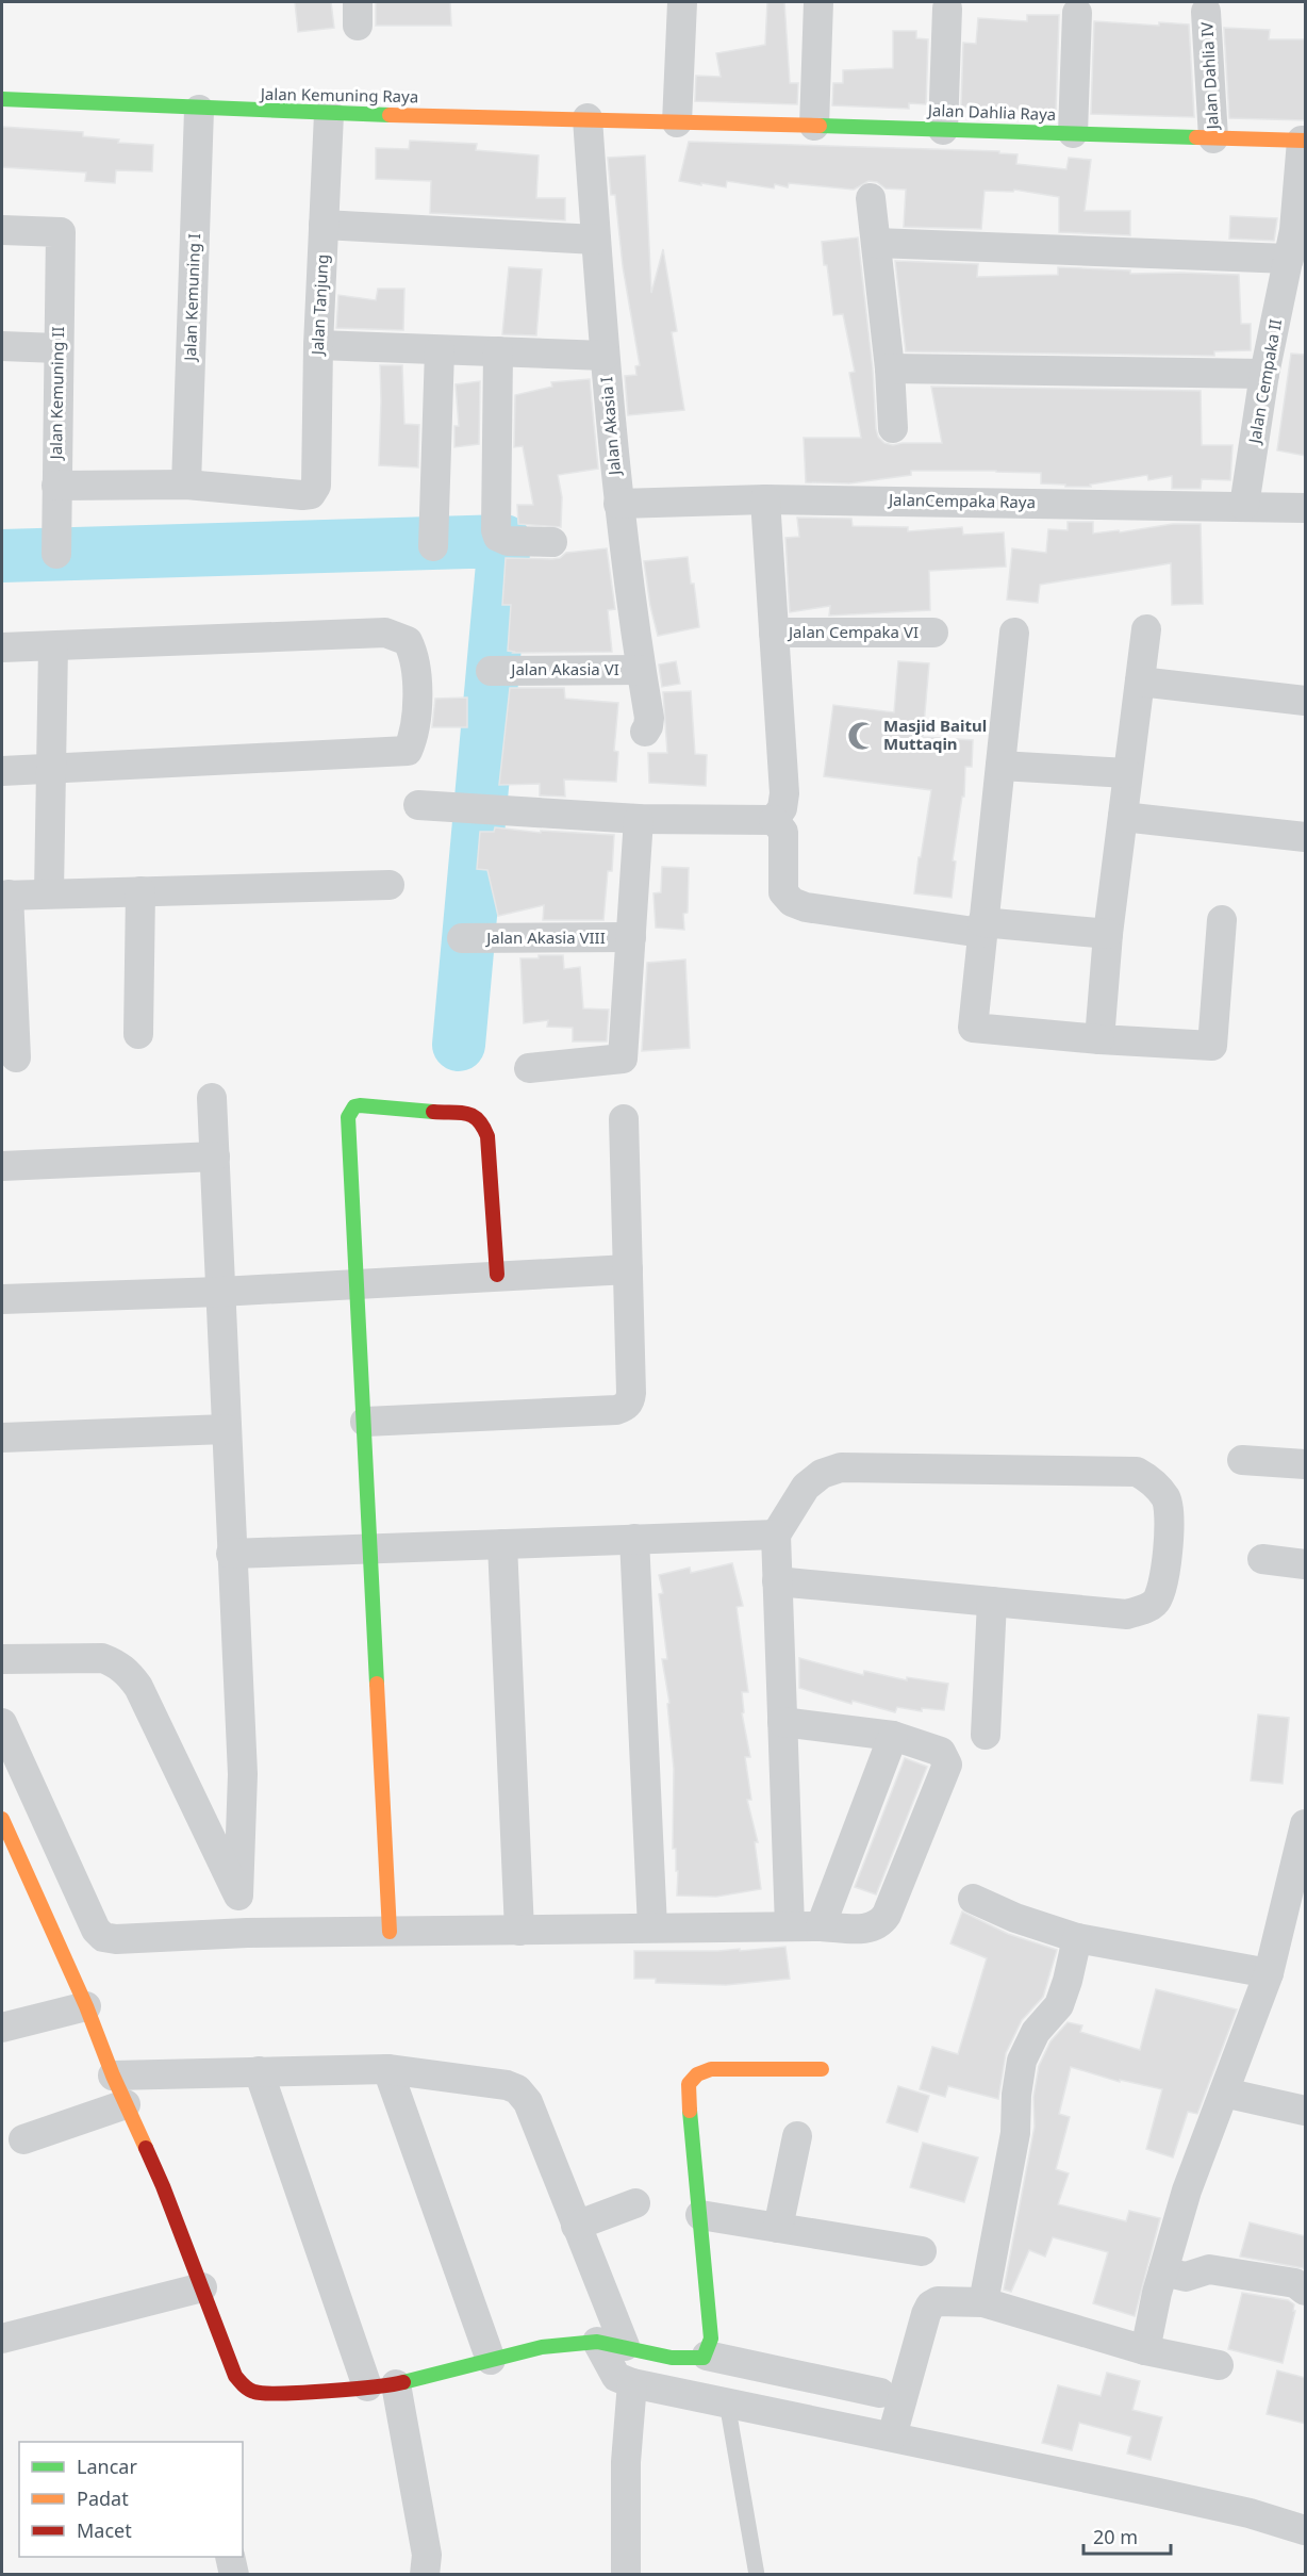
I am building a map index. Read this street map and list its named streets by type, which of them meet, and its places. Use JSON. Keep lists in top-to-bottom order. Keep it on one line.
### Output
{"streets":{"street":["Jalan Dahlia IV","Jalan Kemuning Raya","Jalan Dahlia Raya","Jalan Kemuning I","Jalan Tanjung","Jalan Cempaka II","Jalan Kemuning II","Jalan Akasia I","JalanCempaka Raya","Jalan Cempaka VI","Jalan Akasia VI","Jalan Akasia VIII"]},"crossings":[["Jalan Dahlia IV","Jalan Dahlia Raya"],["Jalan Kemuning Raya","Jalan Dahlia Raya"],["Jalan Kemuning Raya","Jalan Kemuning I"],["Jalan Kemuning Raya","Jalan Tanjung"],["Jalan Kemuning Raya","Jalan Akasia I"],["Jalan Dahlia Raya","Jalan Cempaka II"],["Jalan Kemuning I","Jalan Tanjung"],["Jalan Cempaka II","JalanCempaka Raya"],["Jalan Akasia I","JalanCempaka Raya"],["Jalan Akasia I","Jalan Akasia VI"]],"places":{"mosque":["Masjid Baitul Muttaqin"]},"legend":["Lancar","Padat","Macet"],"scale_bar":"20 m"}
